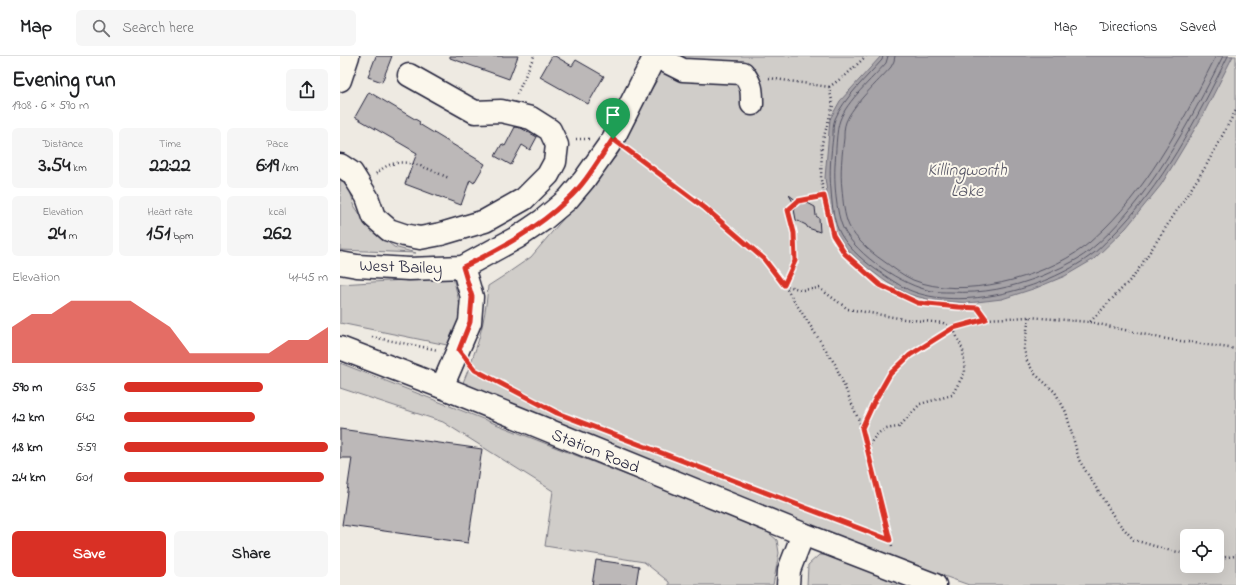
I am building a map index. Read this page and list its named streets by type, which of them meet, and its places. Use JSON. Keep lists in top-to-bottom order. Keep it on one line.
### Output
{"streets":{"street":["West Bailey","Station Road"]},"crossings":[["West Bailey","Station Road"]],"water":["Killingworth Lake"],"page":{"header":"Map","search":"Search here","nav":["Map","Directions","Saved"],"heading":["Evening run","19:08 · 6 × 590 m"],"stats":[["Distance","3.54 km"],["Time","22:22"],["Pace","6:19 /km"],["Elevation","24 m"],["Heart rate","151 bpm"],["kcal","262"]],"chart":["Elevation","41–45 m"],"list":[{"name":"590 m","note":"6:35"},{"name":"1.2 km","note":"6:42"},{"name":"1.8 km","note":"5:59"},{"name":"2.4 km","note":"6:01"}],"buttons":["Save","Share"]}}
